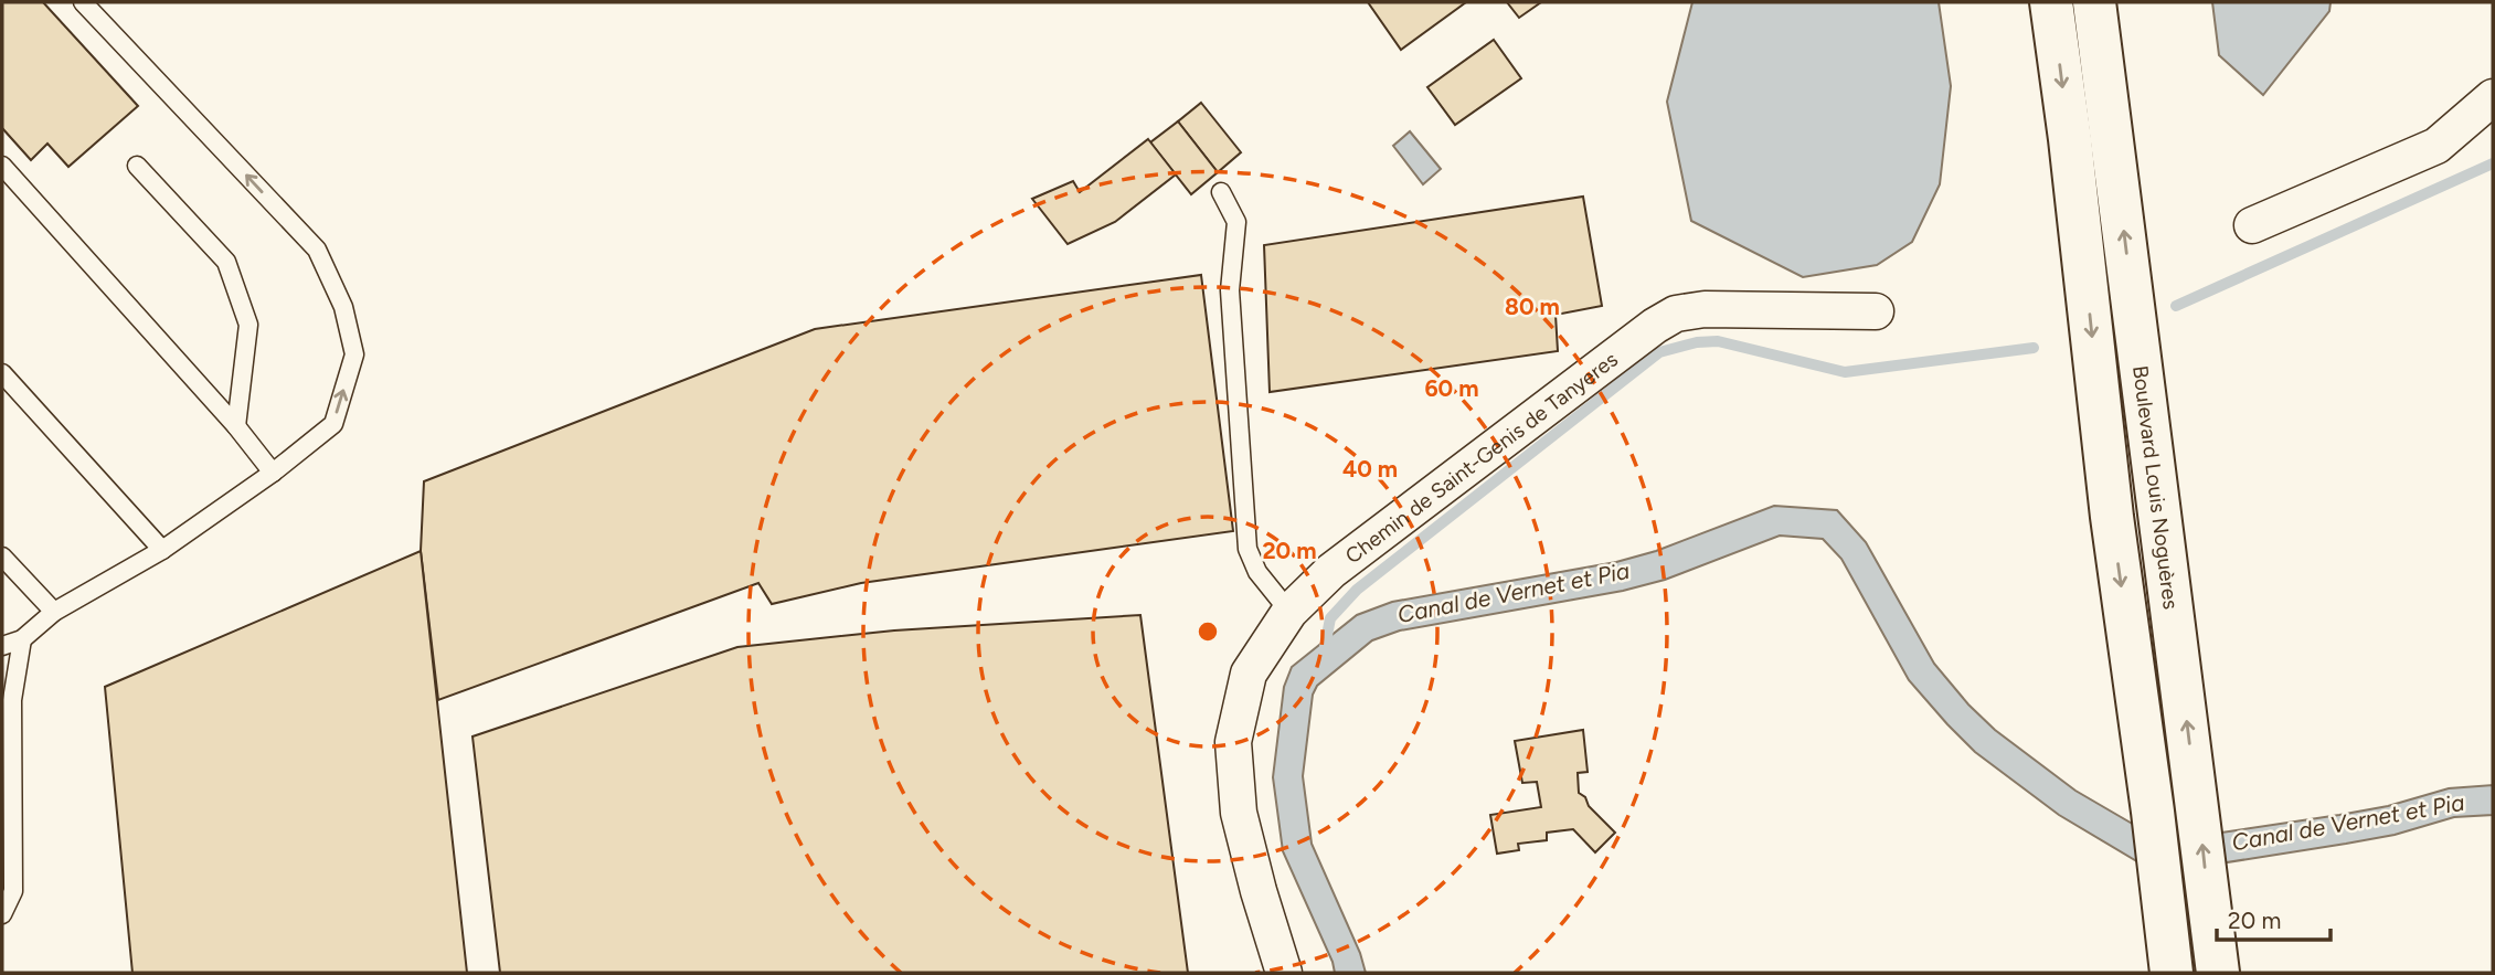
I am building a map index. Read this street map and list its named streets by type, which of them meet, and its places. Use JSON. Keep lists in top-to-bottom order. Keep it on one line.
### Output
{"streets":{"main road":["Boulevard Louis Noguères"],"street":["Chemin de Saint-Genis de Tanyeres"]},"water":["Canal de Vernet et Pia"],"scale_bar":"20 m","rings":["80 m","60 m","40 m","20 m"]}
